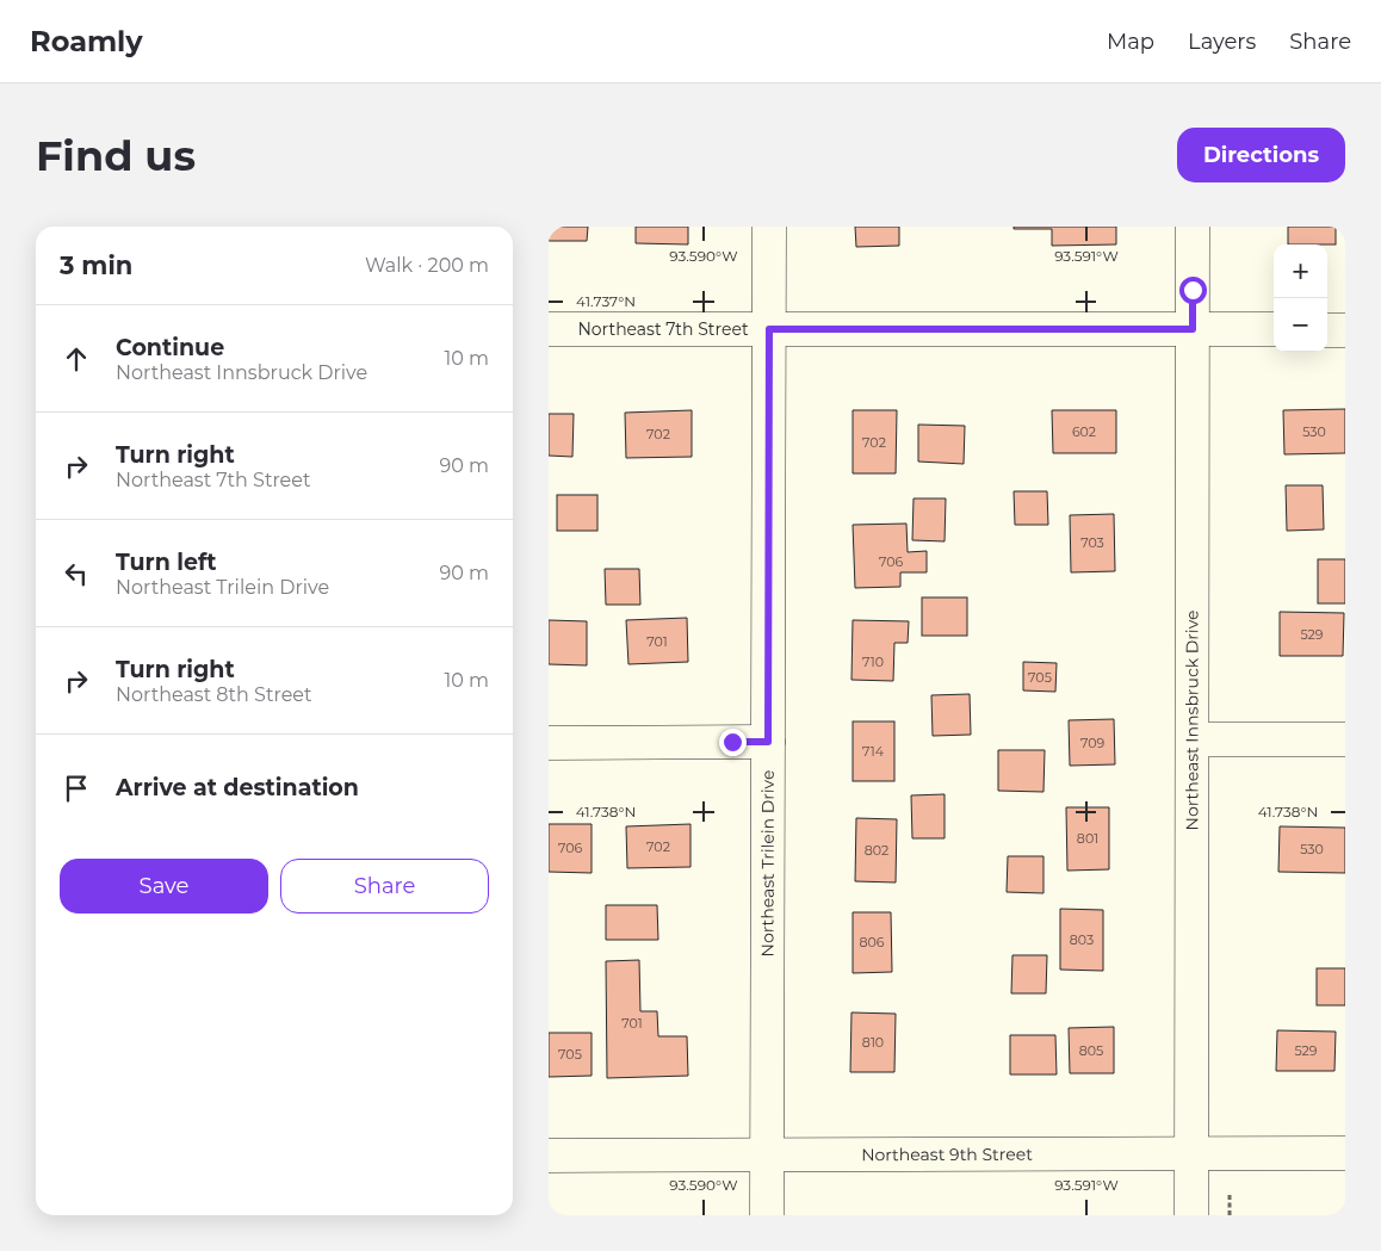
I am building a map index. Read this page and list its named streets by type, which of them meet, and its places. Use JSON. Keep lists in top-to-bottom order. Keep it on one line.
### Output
{"streets":{"street":["Northeast 7th Street","Northeast Innsbruck Drive","Northeast Trilein Drive","Northeast 9th Street"]},"crossings":[["Northeast 7th Street","Northeast Innsbruck Drive"],["Northeast 7th Street","Northeast Trilein Drive"],["Northeast Innsbruck Drive","Northeast 9th Street"],["Northeast Trilein Drive","Northeast 9th Street"]],"house_numbers":["602","530","702","702","703","706","529","701","710","705","709","714","801","702","706","530","802","803","806","701","810","805","529","705"],"page":{"header":"Roamly","nav":["Map","Layers","Share"],"buttons":["Directions",["Save","Share"]],"title":"Find us","heading":["3 min","Walk · 200 m"],"map_buttons":["+","−"],"list":[["Continue","Northeast Innsbruck Drive","10 m"],["Turn right","Northeast 7th Street","90 m"],["Turn left","Northeast Trilein Drive","90 m"],["Turn right","Northeast 8th Street","10 m"],"Arrive at destination"]},"coordinates":["93.590°W","93.591°W","41.737°N","41.738°N"]}
